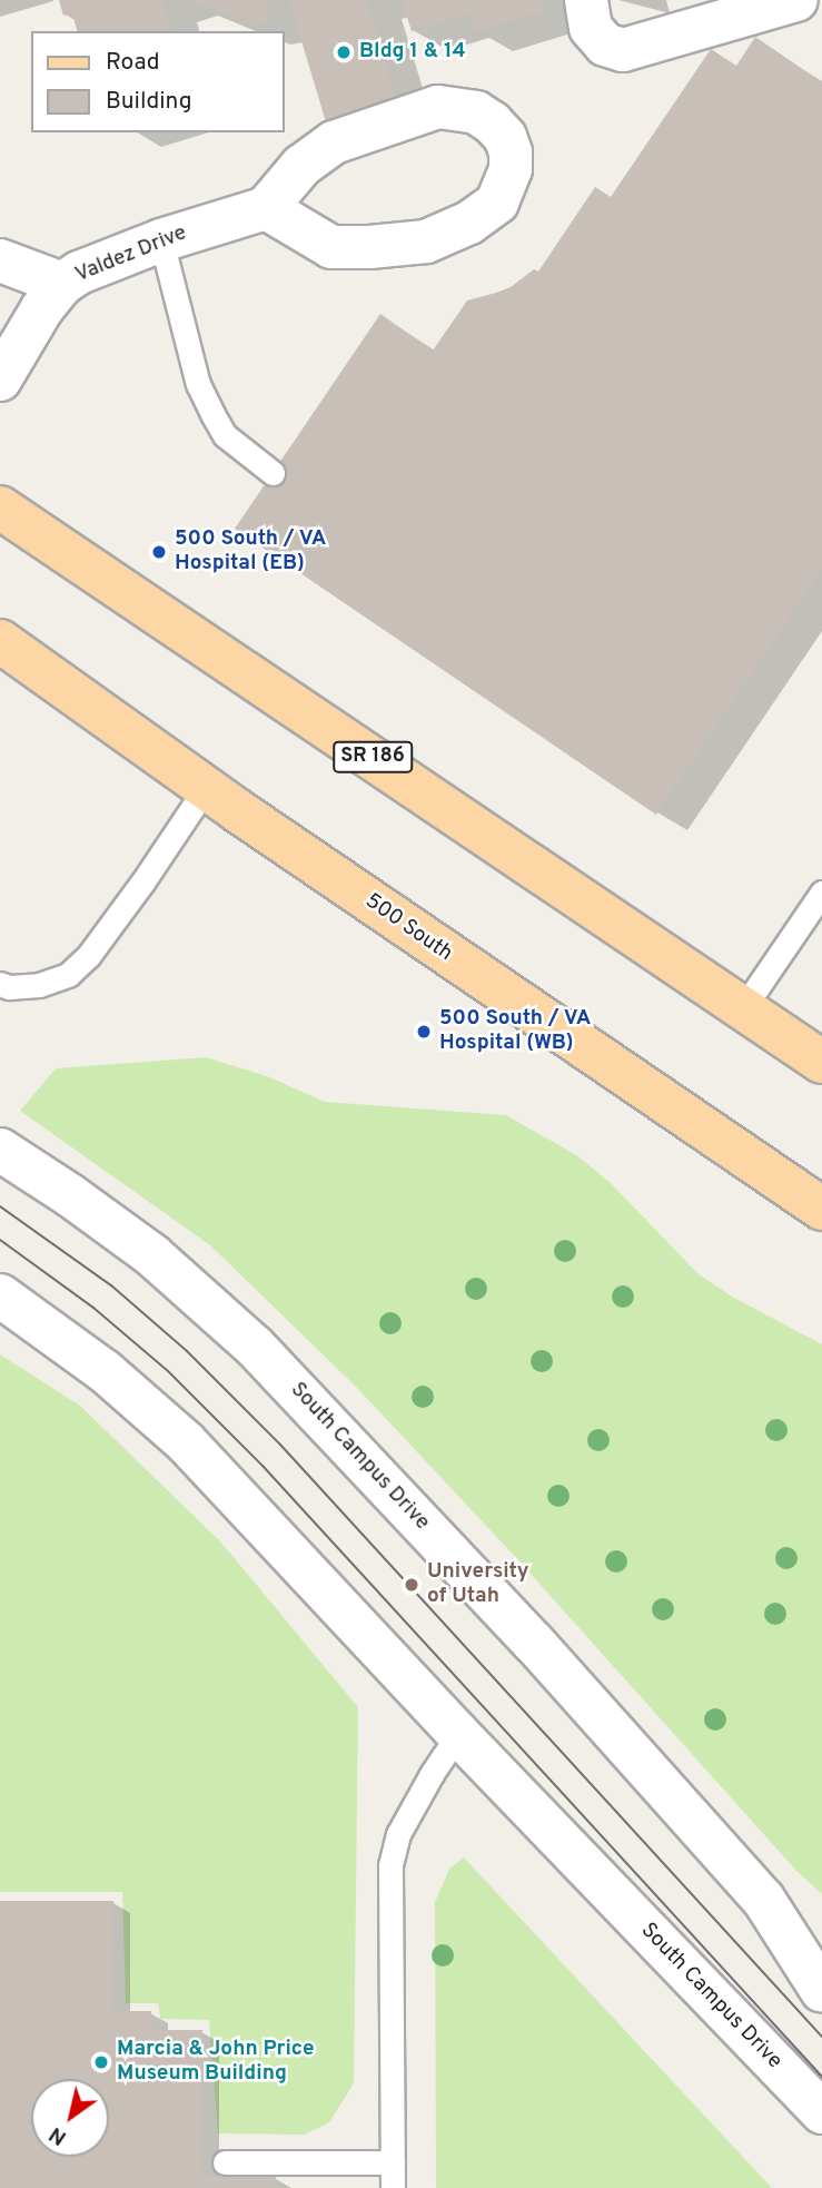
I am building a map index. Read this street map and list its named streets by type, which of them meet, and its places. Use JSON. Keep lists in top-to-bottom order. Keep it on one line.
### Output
{"streets":{"main road":["SR 186","500 South"],"street":["Valdez Drive","South Campus Drive"]},"places":["Bldg 1 & 14","500 South / VA Hospital (EB)","500 South / VA Hospital (WB)","University of Utah","Marcia & John Price Museum Building"],"legend":["Road","Building"],"north":"bottom left"}
